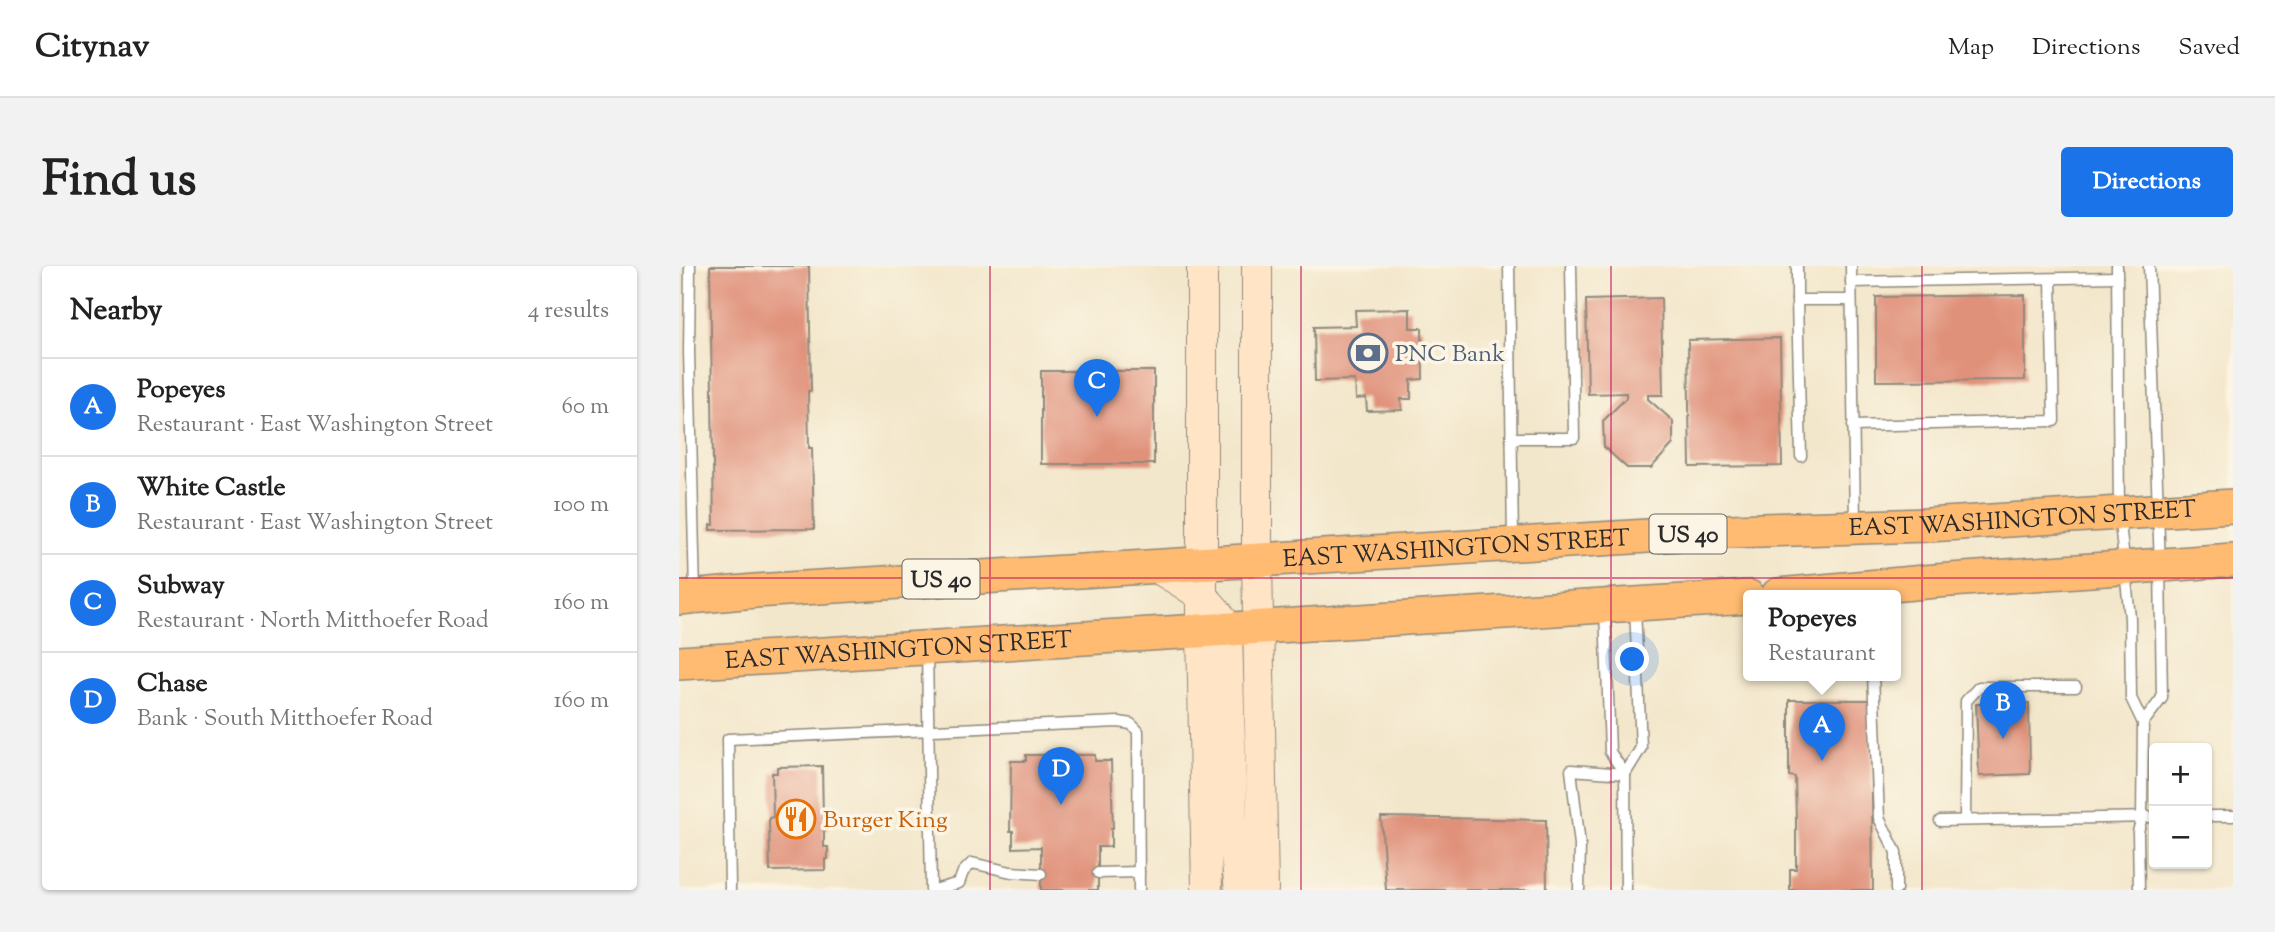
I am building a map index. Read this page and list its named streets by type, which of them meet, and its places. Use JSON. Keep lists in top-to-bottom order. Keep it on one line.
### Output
{"streets":{"main road":["EAST WASHINGTON STREET","US 40"]},"places":{"bank":["PNC Bank"],"restaurant":["Burger King"]},"page":{"header":"Citynav","nav":["Map","Directions","Saved"],"title":"Find us","buttons":"Directions","heading":["Nearby","4 results"],"list":[{"mark":"A","name":"Popeyes","note":"Restaurant · East Washington Street","value":"60 m"},{"mark":"B","name":"White Castle","note":"Restaurant · East Washington Street","value":"100 m"},{"mark":"C","name":"Subway","note":"Restaurant · North Mitthoefer Road","value":"160 m"},{"mark":"D","name":"Chase","note":"Bank · South Mitthoefer Road","value":"160 m"}],"pins":["C","B","A","D"],"popup":["Popeyes","Restaurant"],"map_buttons":["+","−"]}}
